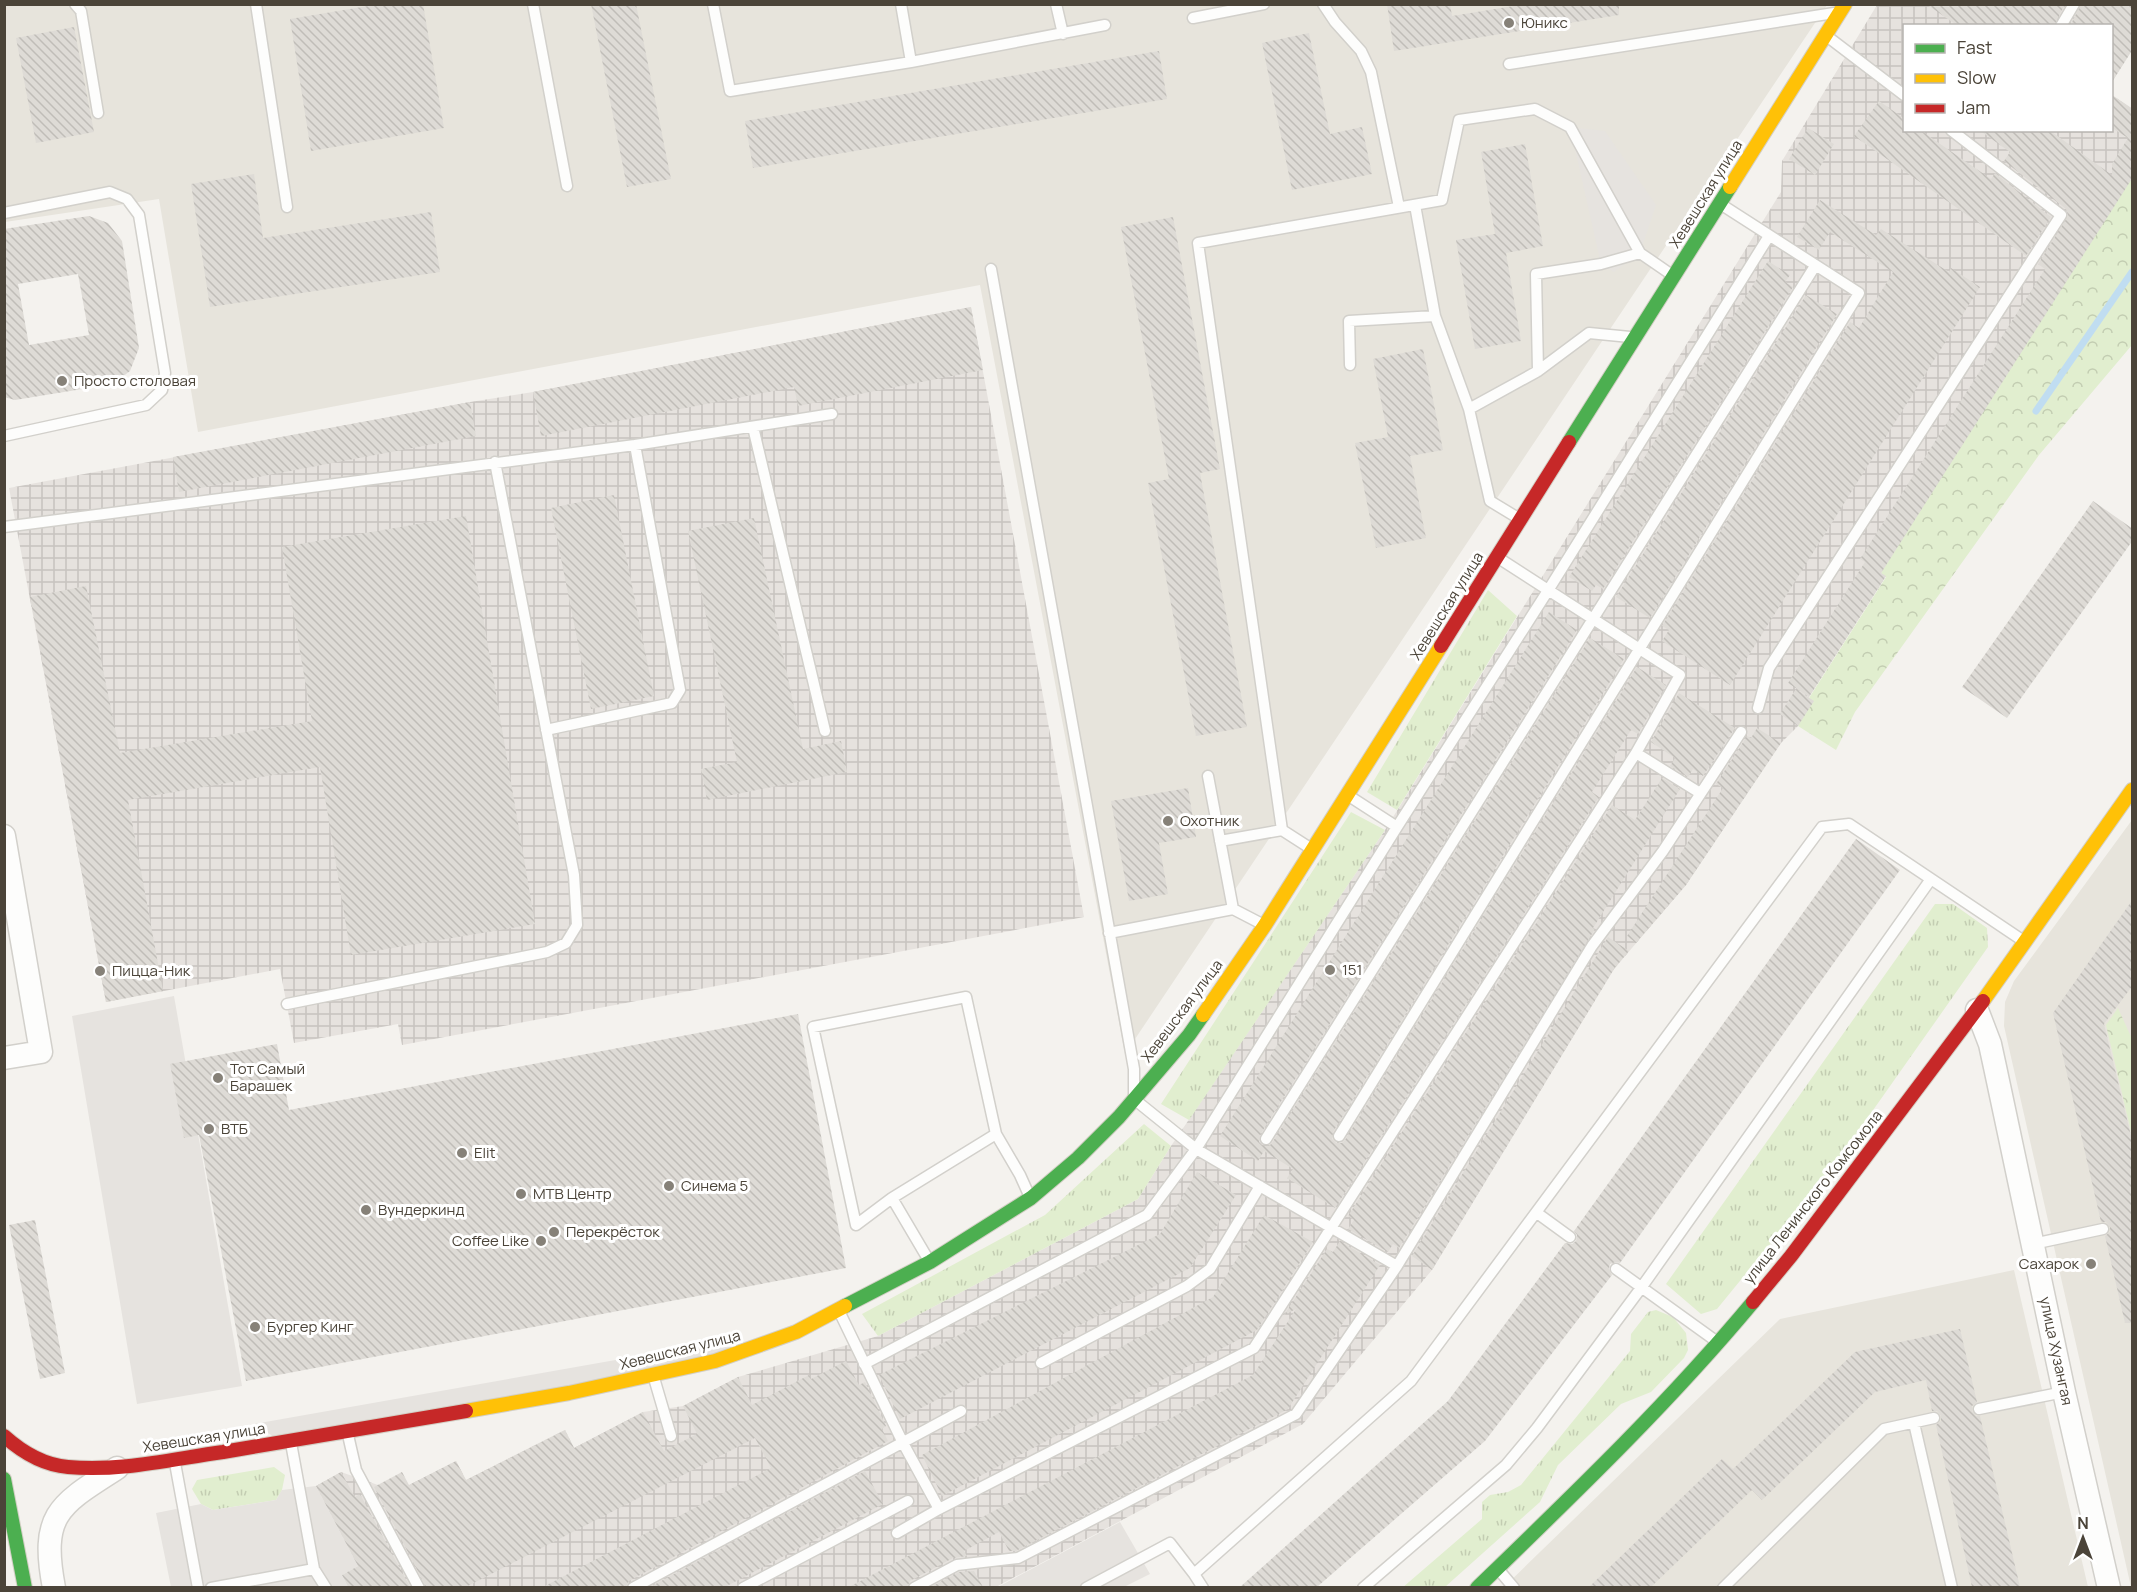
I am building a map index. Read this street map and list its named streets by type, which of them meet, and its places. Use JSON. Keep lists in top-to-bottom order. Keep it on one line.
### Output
{"streets":{"street":["Хевешская улица","улица Ленинского Комсомола","улица Хузангая"]},"crossings":[["улица Ленинского Комсомола","улица Хузангая"]],"places":["Юникс","Просто столовая","Охотник","151","Пицца-Ник","Тот Самый Барашек","ВТБ","Elit","Синема 5","МТВ Центр","Вундеркинд","Перекрёсток","Coffee Like","Сахарок","Бургер Кинг"],"legend":["Fast","Slow","Jam"],"north":"top"}
